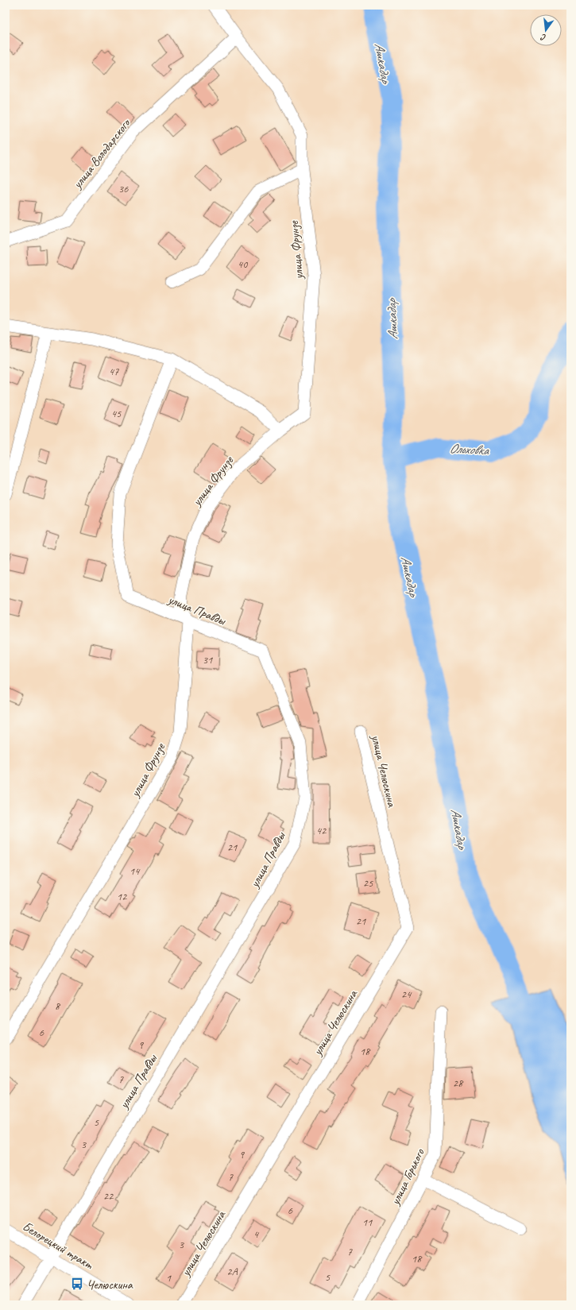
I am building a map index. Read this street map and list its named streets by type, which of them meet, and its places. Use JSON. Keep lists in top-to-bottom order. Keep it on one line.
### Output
{"streets":{"street":["улица Володарского","улица Фрунзе","улица Правды","улица Челюскина","улица Горького","Белорецкий тракт"]},"crossings":[["улица Володарского","улица Фрунзе"],["улица Фрунзе","улица Правды"],["улица Правды","Белорецкий тракт"]],"water":["Ашкадар","Ольховка"],"places":{"bus stop":["Челюскина"]},"house_numbers":["36","40","47","45","31","42","21","14","25","12","21","24","8","6","9","18","7","28","5","3","9","7","22","6","11","4","3","7","18","2А","5","1"],"north":"bottom"}
